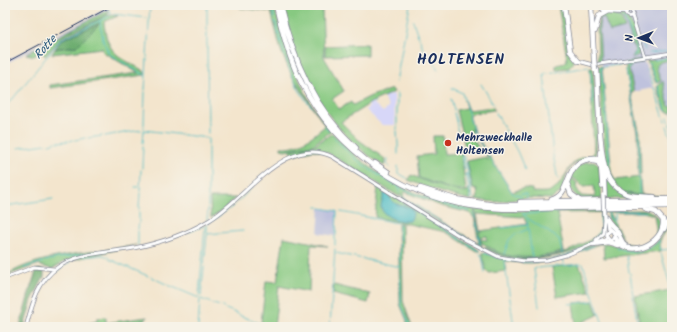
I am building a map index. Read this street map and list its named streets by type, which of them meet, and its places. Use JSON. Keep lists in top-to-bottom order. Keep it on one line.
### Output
{"districts":["HOLTENSEN"],"water":["Rotte"],"places":["Mehrzweckhalle Holtensen"],"north":"left"}
